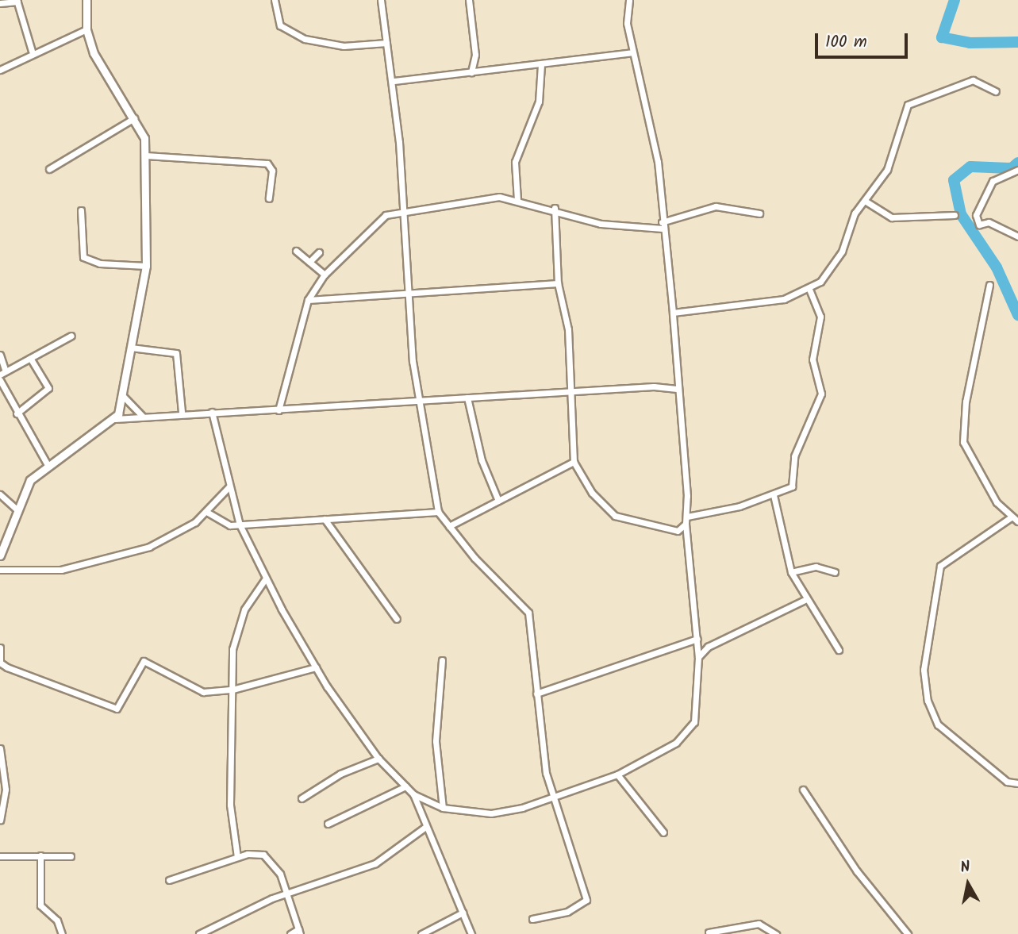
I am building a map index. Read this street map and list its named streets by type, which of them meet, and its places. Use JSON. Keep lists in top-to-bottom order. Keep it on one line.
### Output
{"scale_bar":"100 m","north":"top"}
